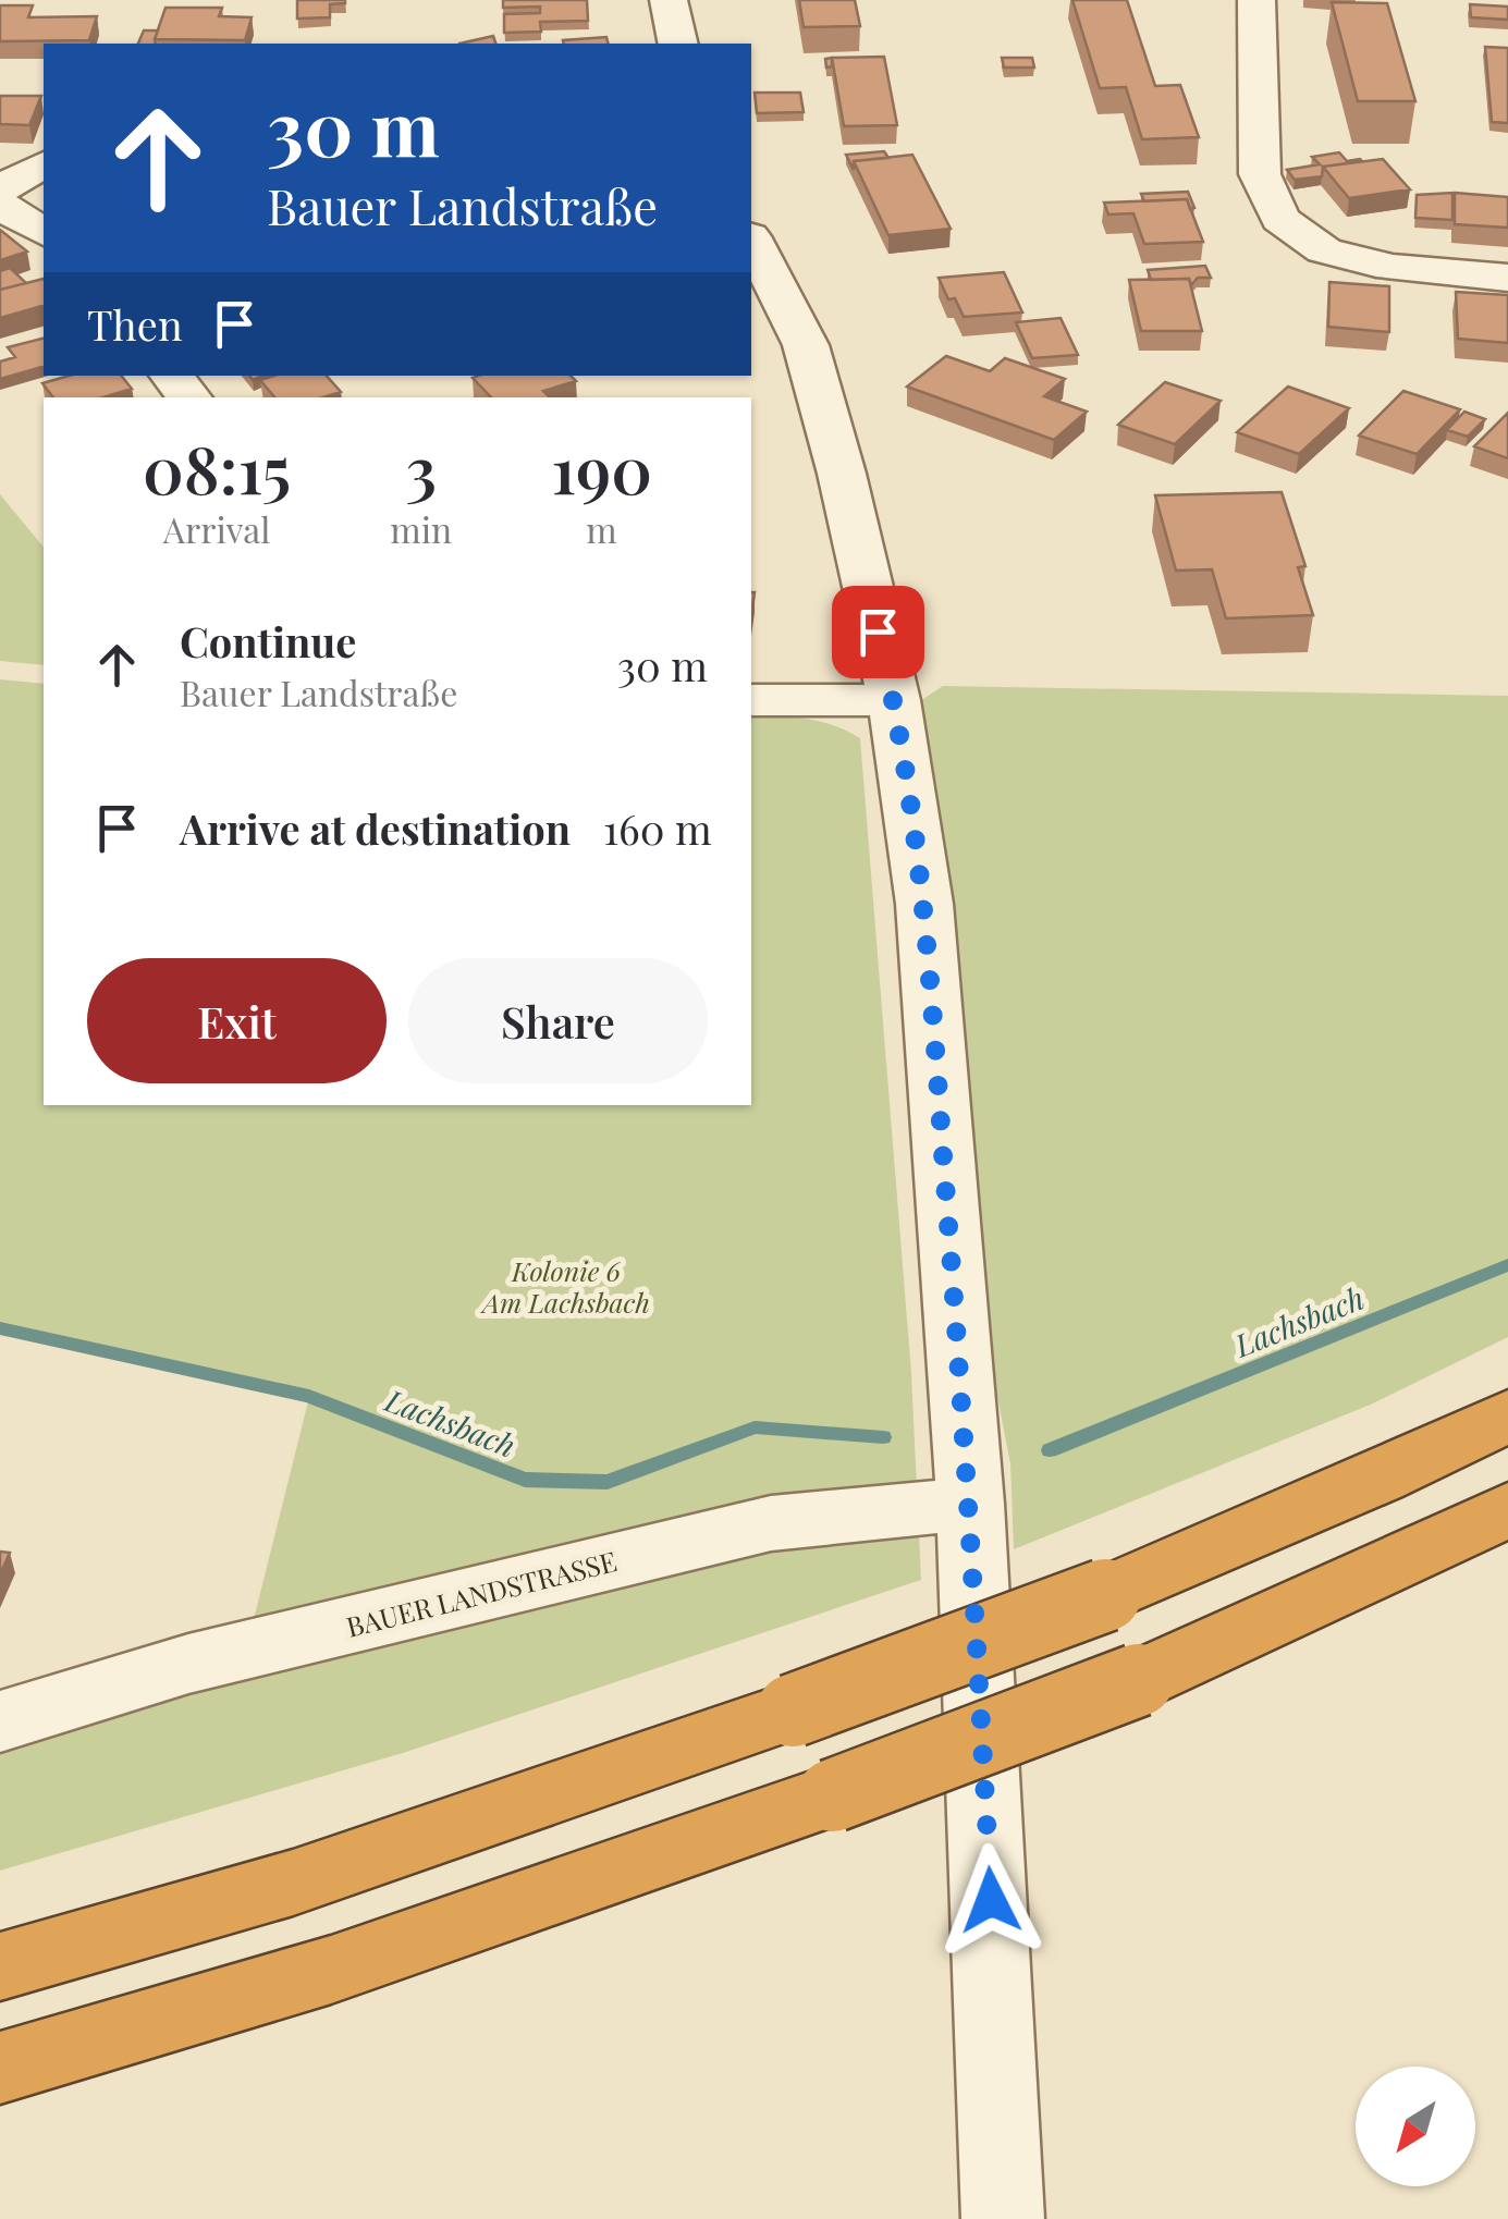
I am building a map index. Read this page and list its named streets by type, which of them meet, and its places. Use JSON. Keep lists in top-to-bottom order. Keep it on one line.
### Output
{"streets":{"street":["BAUER LANDSTRASSE"]},"water":["Lachsbach"],"parks":["Kolonie 6 Am Lachsbach"],"north":"bottom left","page":{"turn":["30 m","Bauer Landstraße"],"then":"Then","eta":["08:15","Arrival","3","min","190","m"],"list":[{"name":"Continue","note":"Bauer Landstraße","value":"30 m"},{"name":"Arrive at destination","value":"160 m"}],"buttons":["Exit","Share"]}}
